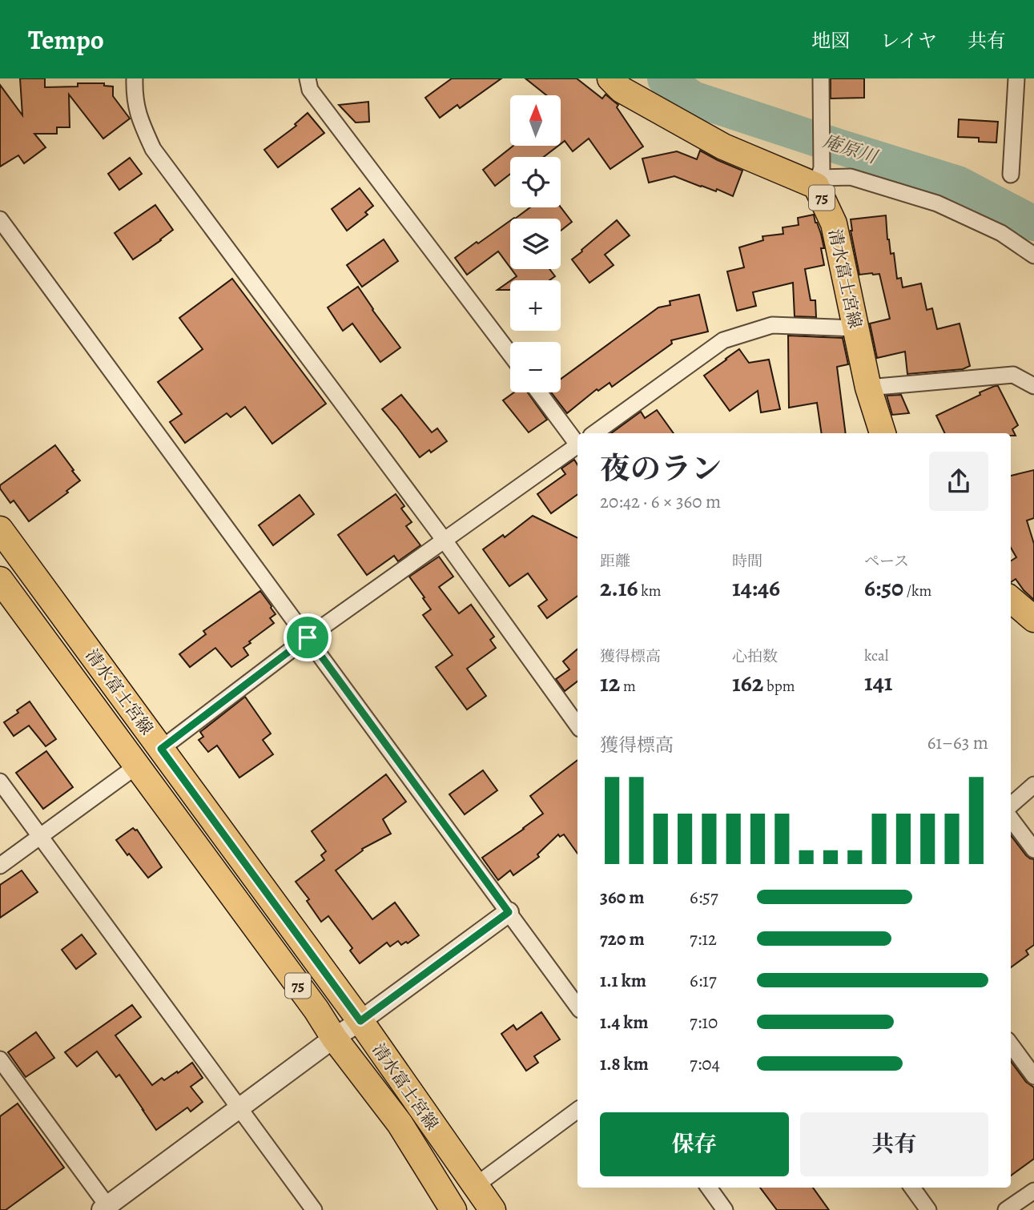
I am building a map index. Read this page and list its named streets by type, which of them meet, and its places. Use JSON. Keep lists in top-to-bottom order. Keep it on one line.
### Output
{"streets":{"main road":["75","清水富士宮線"]},"crossings":[["75","清水富士宮線"]],"water":["庵原川"],"north":"top","page":{"header":"Tempo","nav":["地図","レイヤ","共有"],"map_buttons":["+","−"],"heading":["夜のラン","20:42 · 6 × 360 m"],"stats":[["距離","2.16 km"],["時間","14:46"],["ペース","6:50 /km"],["獲得標高","12 m"],["心拍数","162 bpm"],["kcal","141"]],"chart":["獲得標高","61–63 m"],"list":[{"name":"360 m","note":"6:57"},{"name":"720 m","note":"7:12"},{"name":"1.1 km","note":"6:17"},{"name":"1.4 km","note":"7:10"},{"name":"1.8 km","note":"7:04"}],"buttons":["保存","共有"]}}
